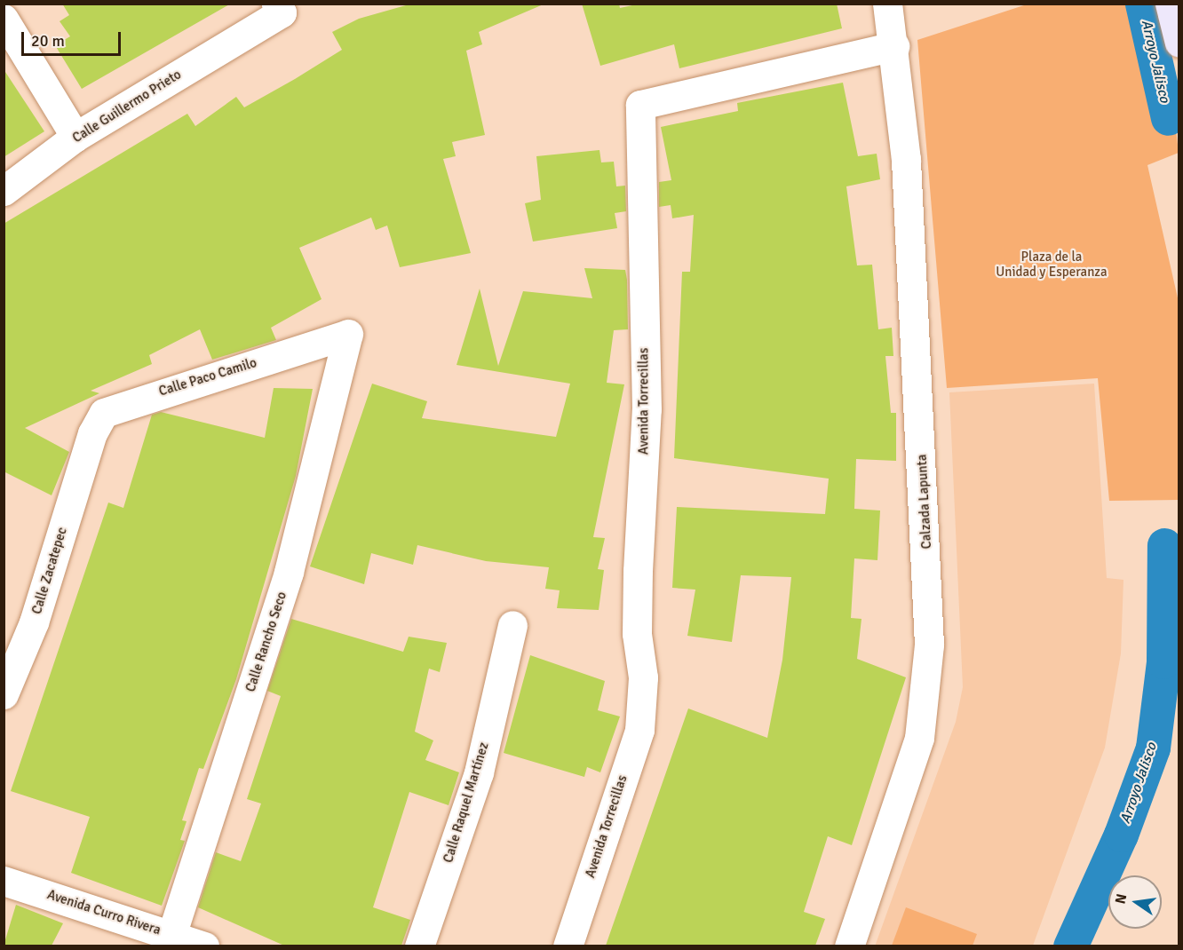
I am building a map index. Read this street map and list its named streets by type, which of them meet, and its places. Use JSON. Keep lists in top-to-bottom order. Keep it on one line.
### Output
{"streets":{"street":["Calle Guillermo Prieto","Calle Paco Camilo","Avenida Torrecillas","Calzada Lapunta","Calle Zacatepec","Calle Rancho Seco","Calle Raquel Martínez","Avenida Curro Rivera"]},"crossings":[["Calle Paco Camilo","Calle Zacatepec"],["Calle Paco Camilo","Calle Rancho Seco"],["Avenida Torrecillas","Calzada Lapunta"],["Calle Rancho Seco","Avenida Curro Rivera"]],"water":["Arroyo Jalisco"],"parks":["Plaza de la Unidad y Esperanza"],"scale_bar":"20 m","north":"left"}
